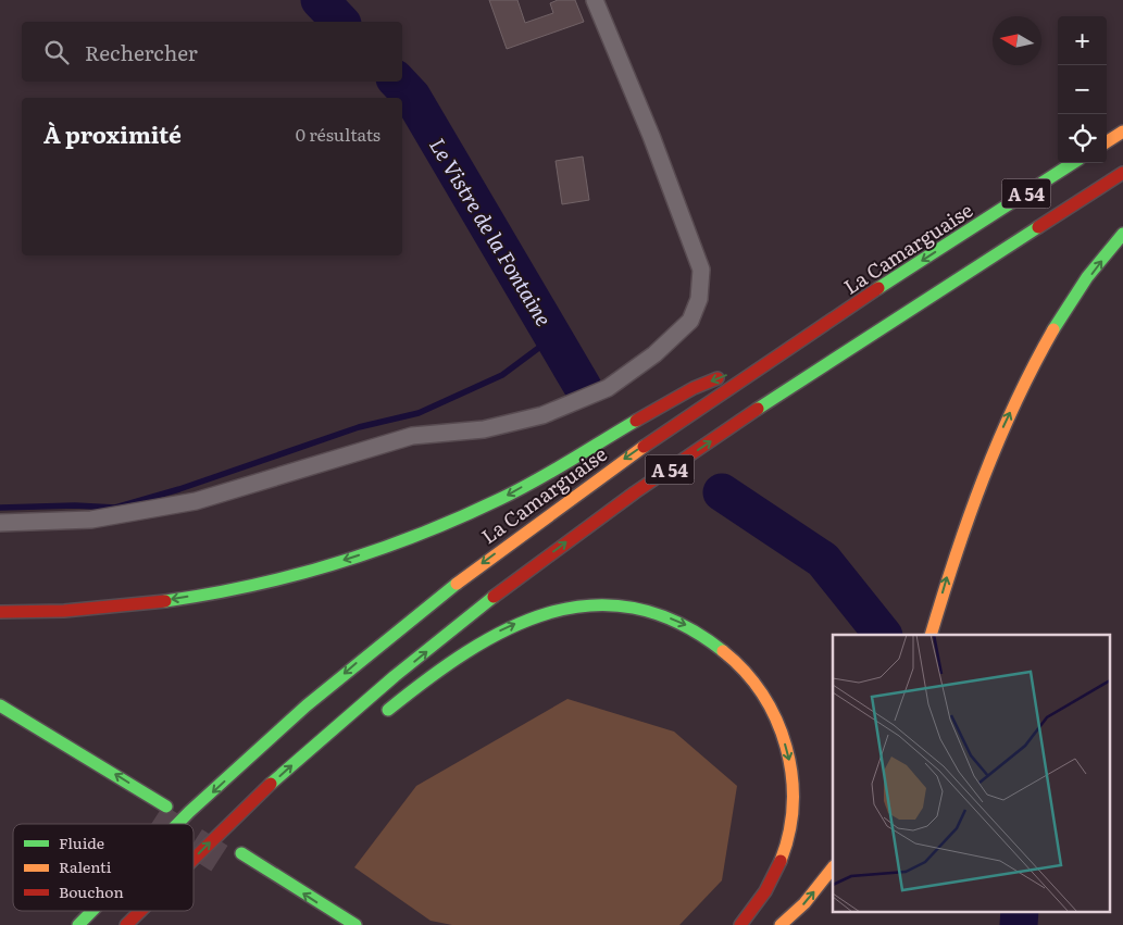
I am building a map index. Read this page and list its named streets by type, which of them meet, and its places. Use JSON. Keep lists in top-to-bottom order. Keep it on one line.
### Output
{"streets":{"highway":["A 54","La Camarguaise"]},"water":["Le Vistre de la Fontaine"],"legend":["Fluide","Ralenti","Bouchon"],"north":"left","page":{"map_buttons":["+","−"],"search":"Rechercher","heading":["À proximité","0 résultats"]}}
